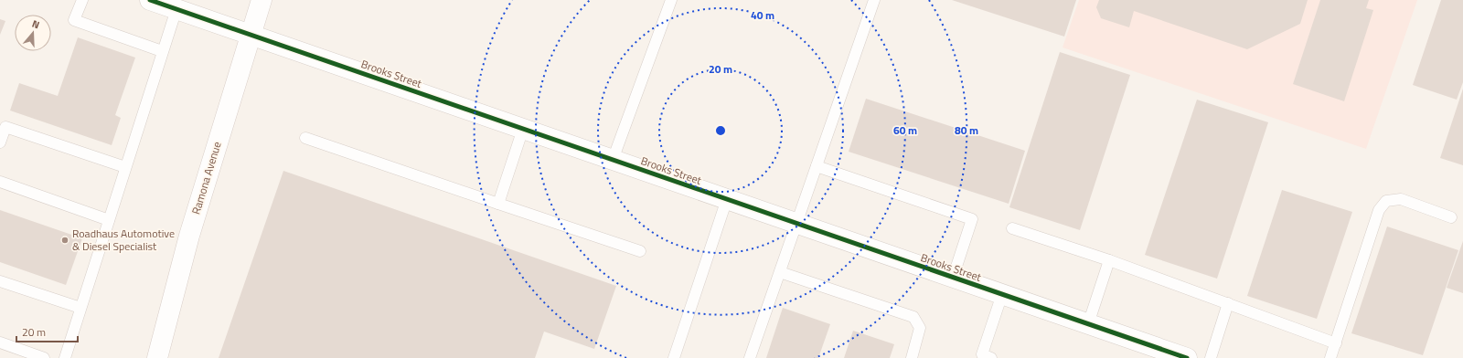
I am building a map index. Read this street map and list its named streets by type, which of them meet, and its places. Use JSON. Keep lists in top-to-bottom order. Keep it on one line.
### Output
{"streets":{"street":["Brooks Street","Ramona Avenue"]},"crossings":[["Brooks Street","Ramona Avenue"]],"places":["Roadhaus Automotive & Diesel Specialist"],"scale_bar":"20 m","north":"top","rings":["40 m","20 m","60 m","80 m"]}
